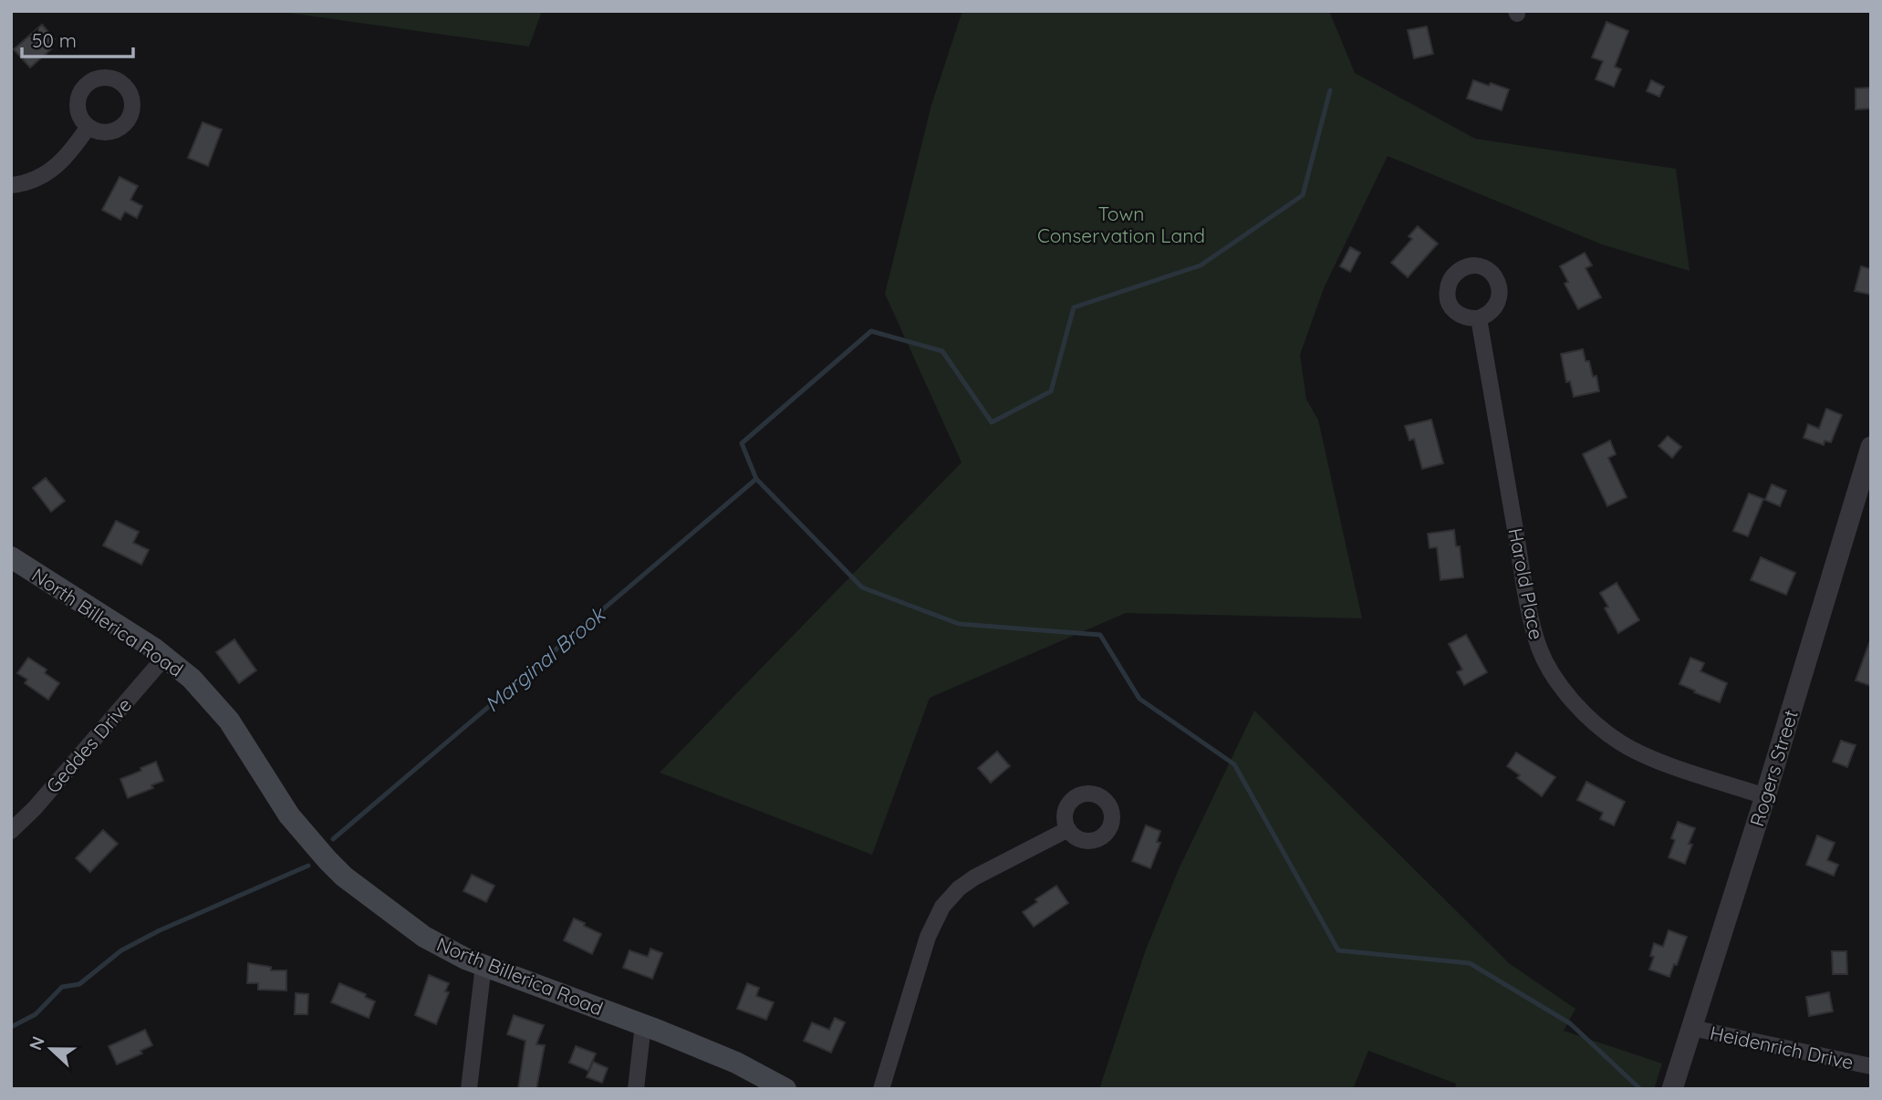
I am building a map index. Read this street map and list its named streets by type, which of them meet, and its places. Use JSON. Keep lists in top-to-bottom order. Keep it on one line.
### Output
{"streets":{"main road":["North Billerica Road"],"street":["Harold Place","Geddes Drive","Rogers Street","Heidenrich Drive"]},"crossings":[["Harold Place","Rogers Street"],["North Billerica Road","Geddes Drive"],["Rogers Street","Heidenrich Drive"]],"water":["Marginal Brook"],"parks":["Town Conservation Land"],"scale_bar":"50 m","north":"left"}
